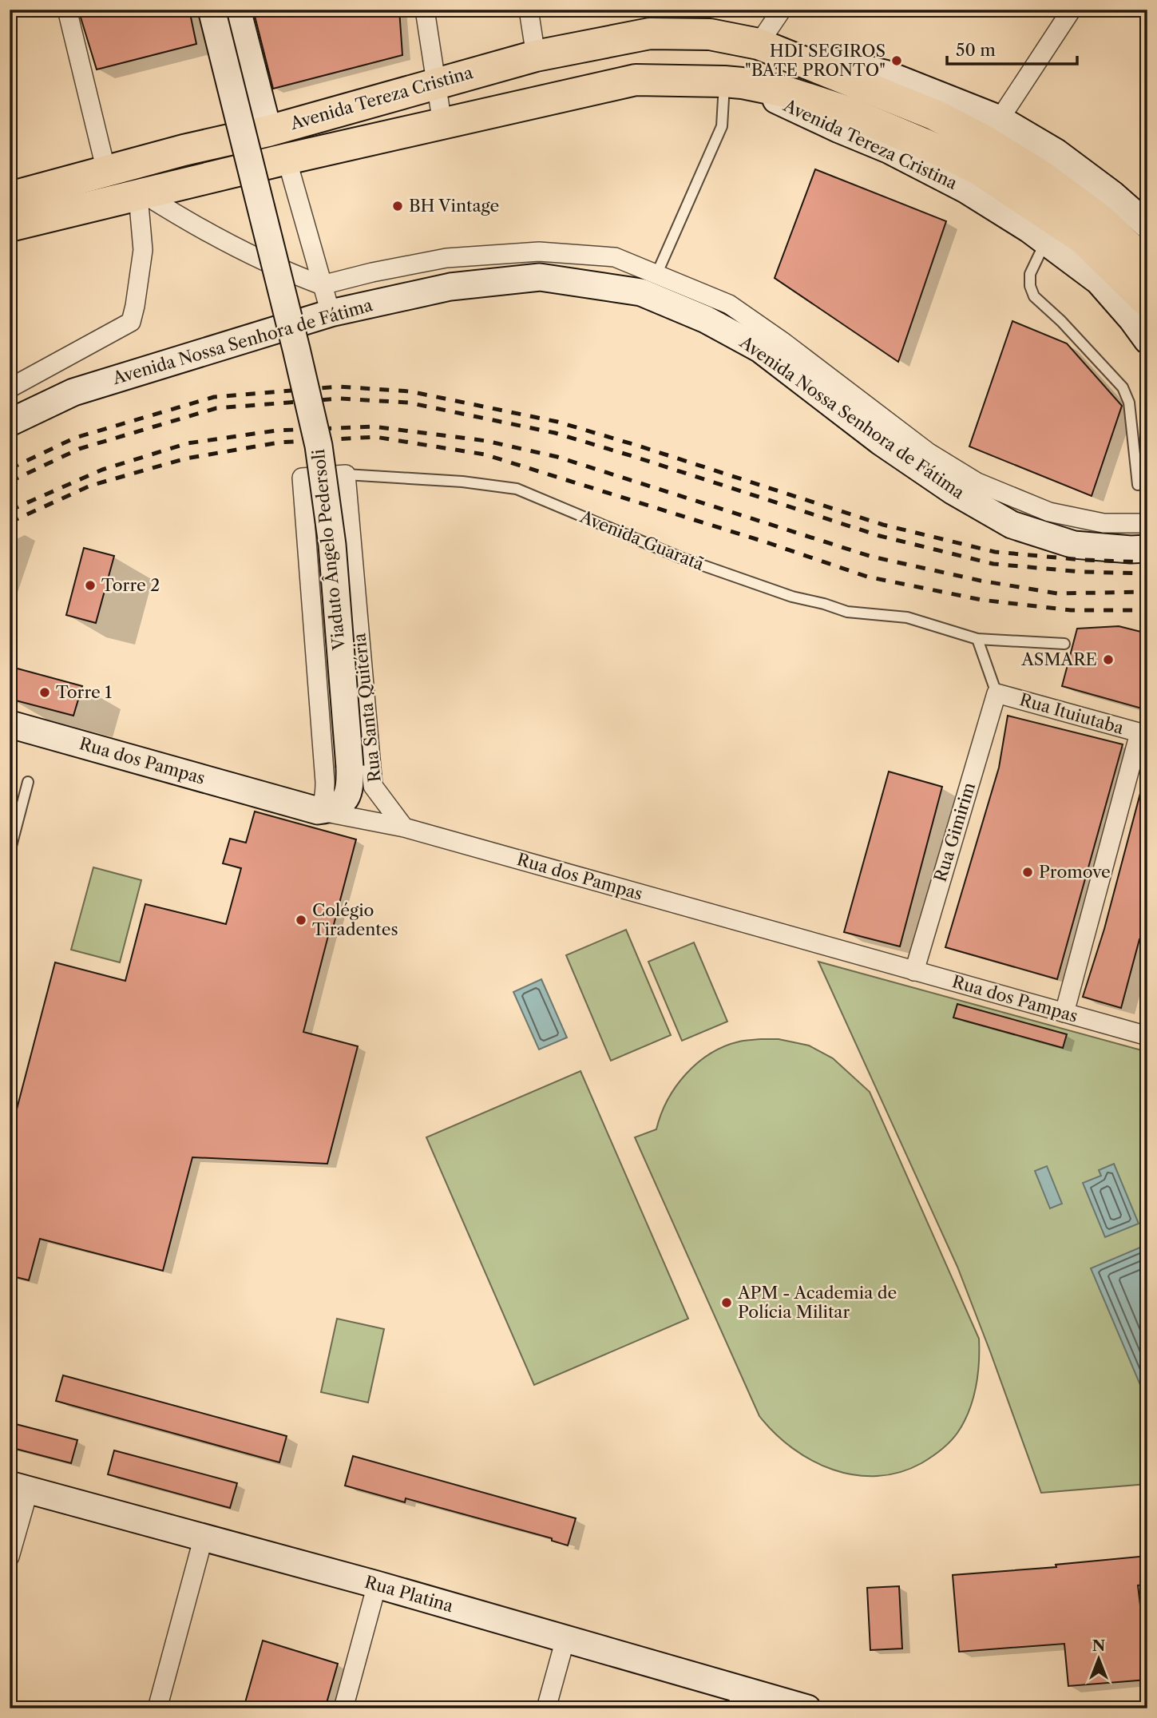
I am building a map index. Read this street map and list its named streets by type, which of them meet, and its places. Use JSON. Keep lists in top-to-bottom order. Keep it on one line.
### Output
{"streets":{"highway":["Avenida Tereza Cristina"],"main road":["Avenida Nossa Senhora de Fátima","Viaduto Ângelo Pedersoli","Rua Santa Quitéria","Rua dos Pampas","Rua Platina"],"street":["Avenida Guaratã","Rua Ituiutaba","Rua Gimirim"]},"crossings":[["Avenida Guaratã","Rua Santa Quitéria"],["Avenida Guaratã","Rua dos Pampas"],["Viaduto Ângelo Pedersoli","Rua Santa Quitéria"],["Rua Santa Quitéria","Rua dos Pampas"],["Rua Ituiutaba","Rua Gimirim"],["Rua dos Pampas","Rua Gimirim"]],"places":["HDI SEGIROS \"BATE PRONTO\"","BH Vintage","Torre 2","ASMARE","Torre 1","Promove","Colégio Tiradentes","APM - Academia de Polícia Militar"],"scale_bar":"50 m","north":"top"}
